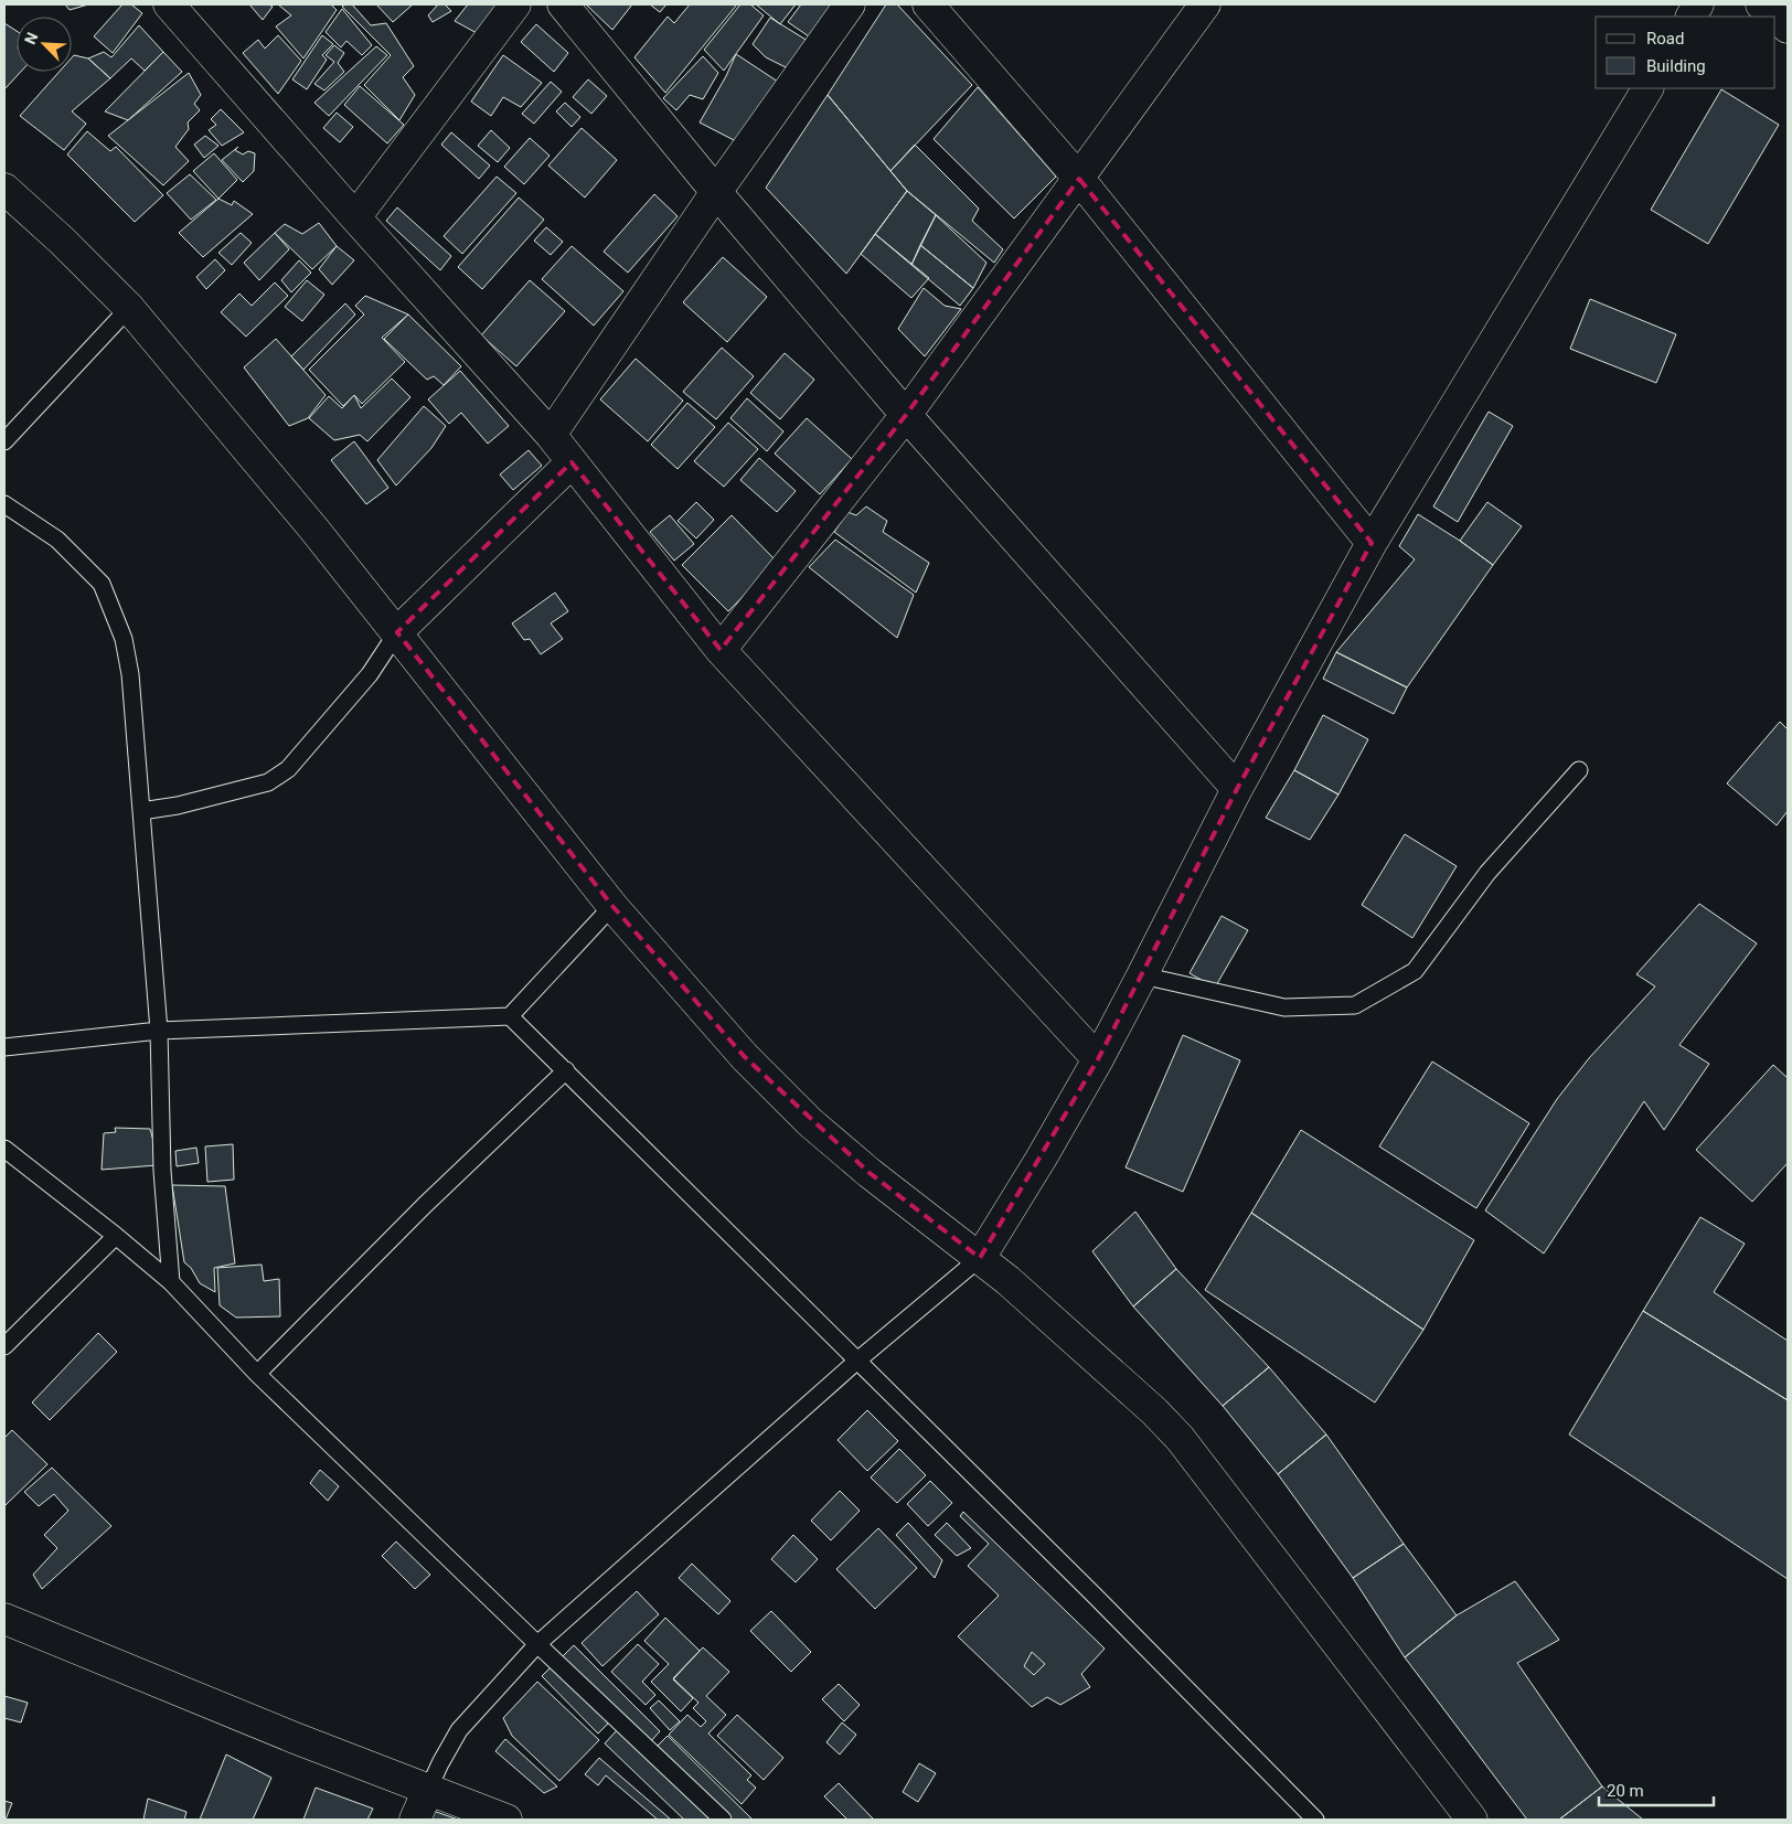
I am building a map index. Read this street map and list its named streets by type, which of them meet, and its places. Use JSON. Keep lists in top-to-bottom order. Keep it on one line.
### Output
{"legend":["Road","Building"],"scale_bar":"20 m","north":"top left"}
